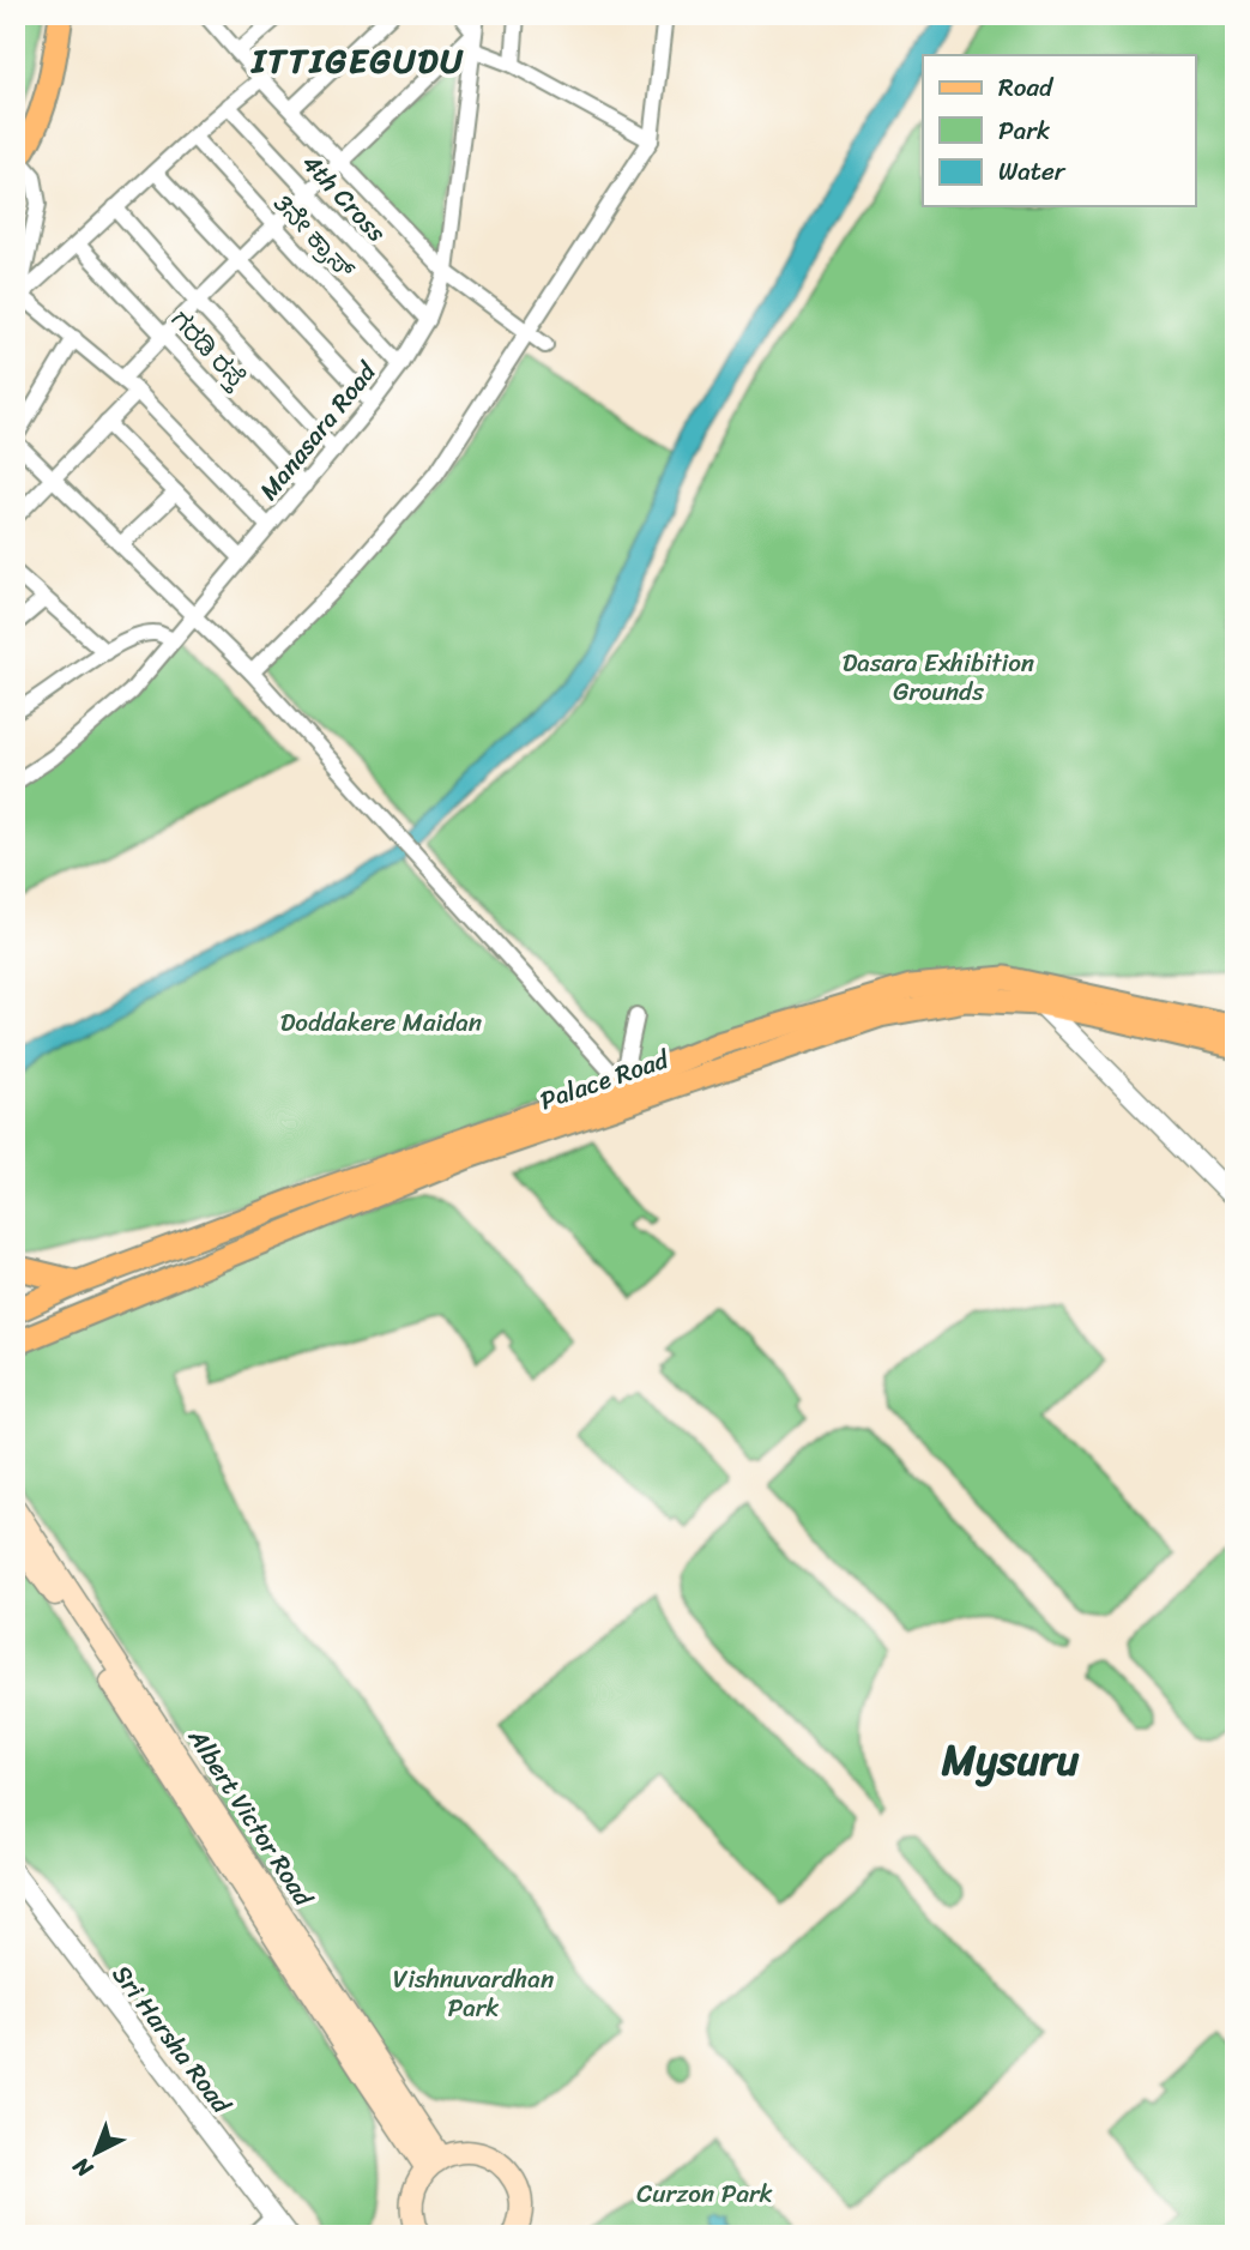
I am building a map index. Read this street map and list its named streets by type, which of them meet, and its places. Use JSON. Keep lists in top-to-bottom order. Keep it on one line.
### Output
{"streets":{"main road":["Palace Road","Albert Victor Road"],"street":["4th Cross","3ನೆೇ ಕ್ರಾಸ್","ಗರಡಿ ರಸ್ತೆ","Manasara Road","Sri Harsha Road"]},"crossings":[["4th Cross","Manasara Road"],["3ನೆೇ ಕ್ರಾಸ್","Manasara Road"],["ಗರಡಿ ರಸ್ತೆ","Manasara Road"]],"districts":["ITTIGEGUDU","Mysuru"],"parks":["Dasara Exhibition Grounds","Doddakere Maidan","Vishnuvardhan Park","Curzon Park"],"legend":["Road","Park","Water"],"north":"bottom left"}
